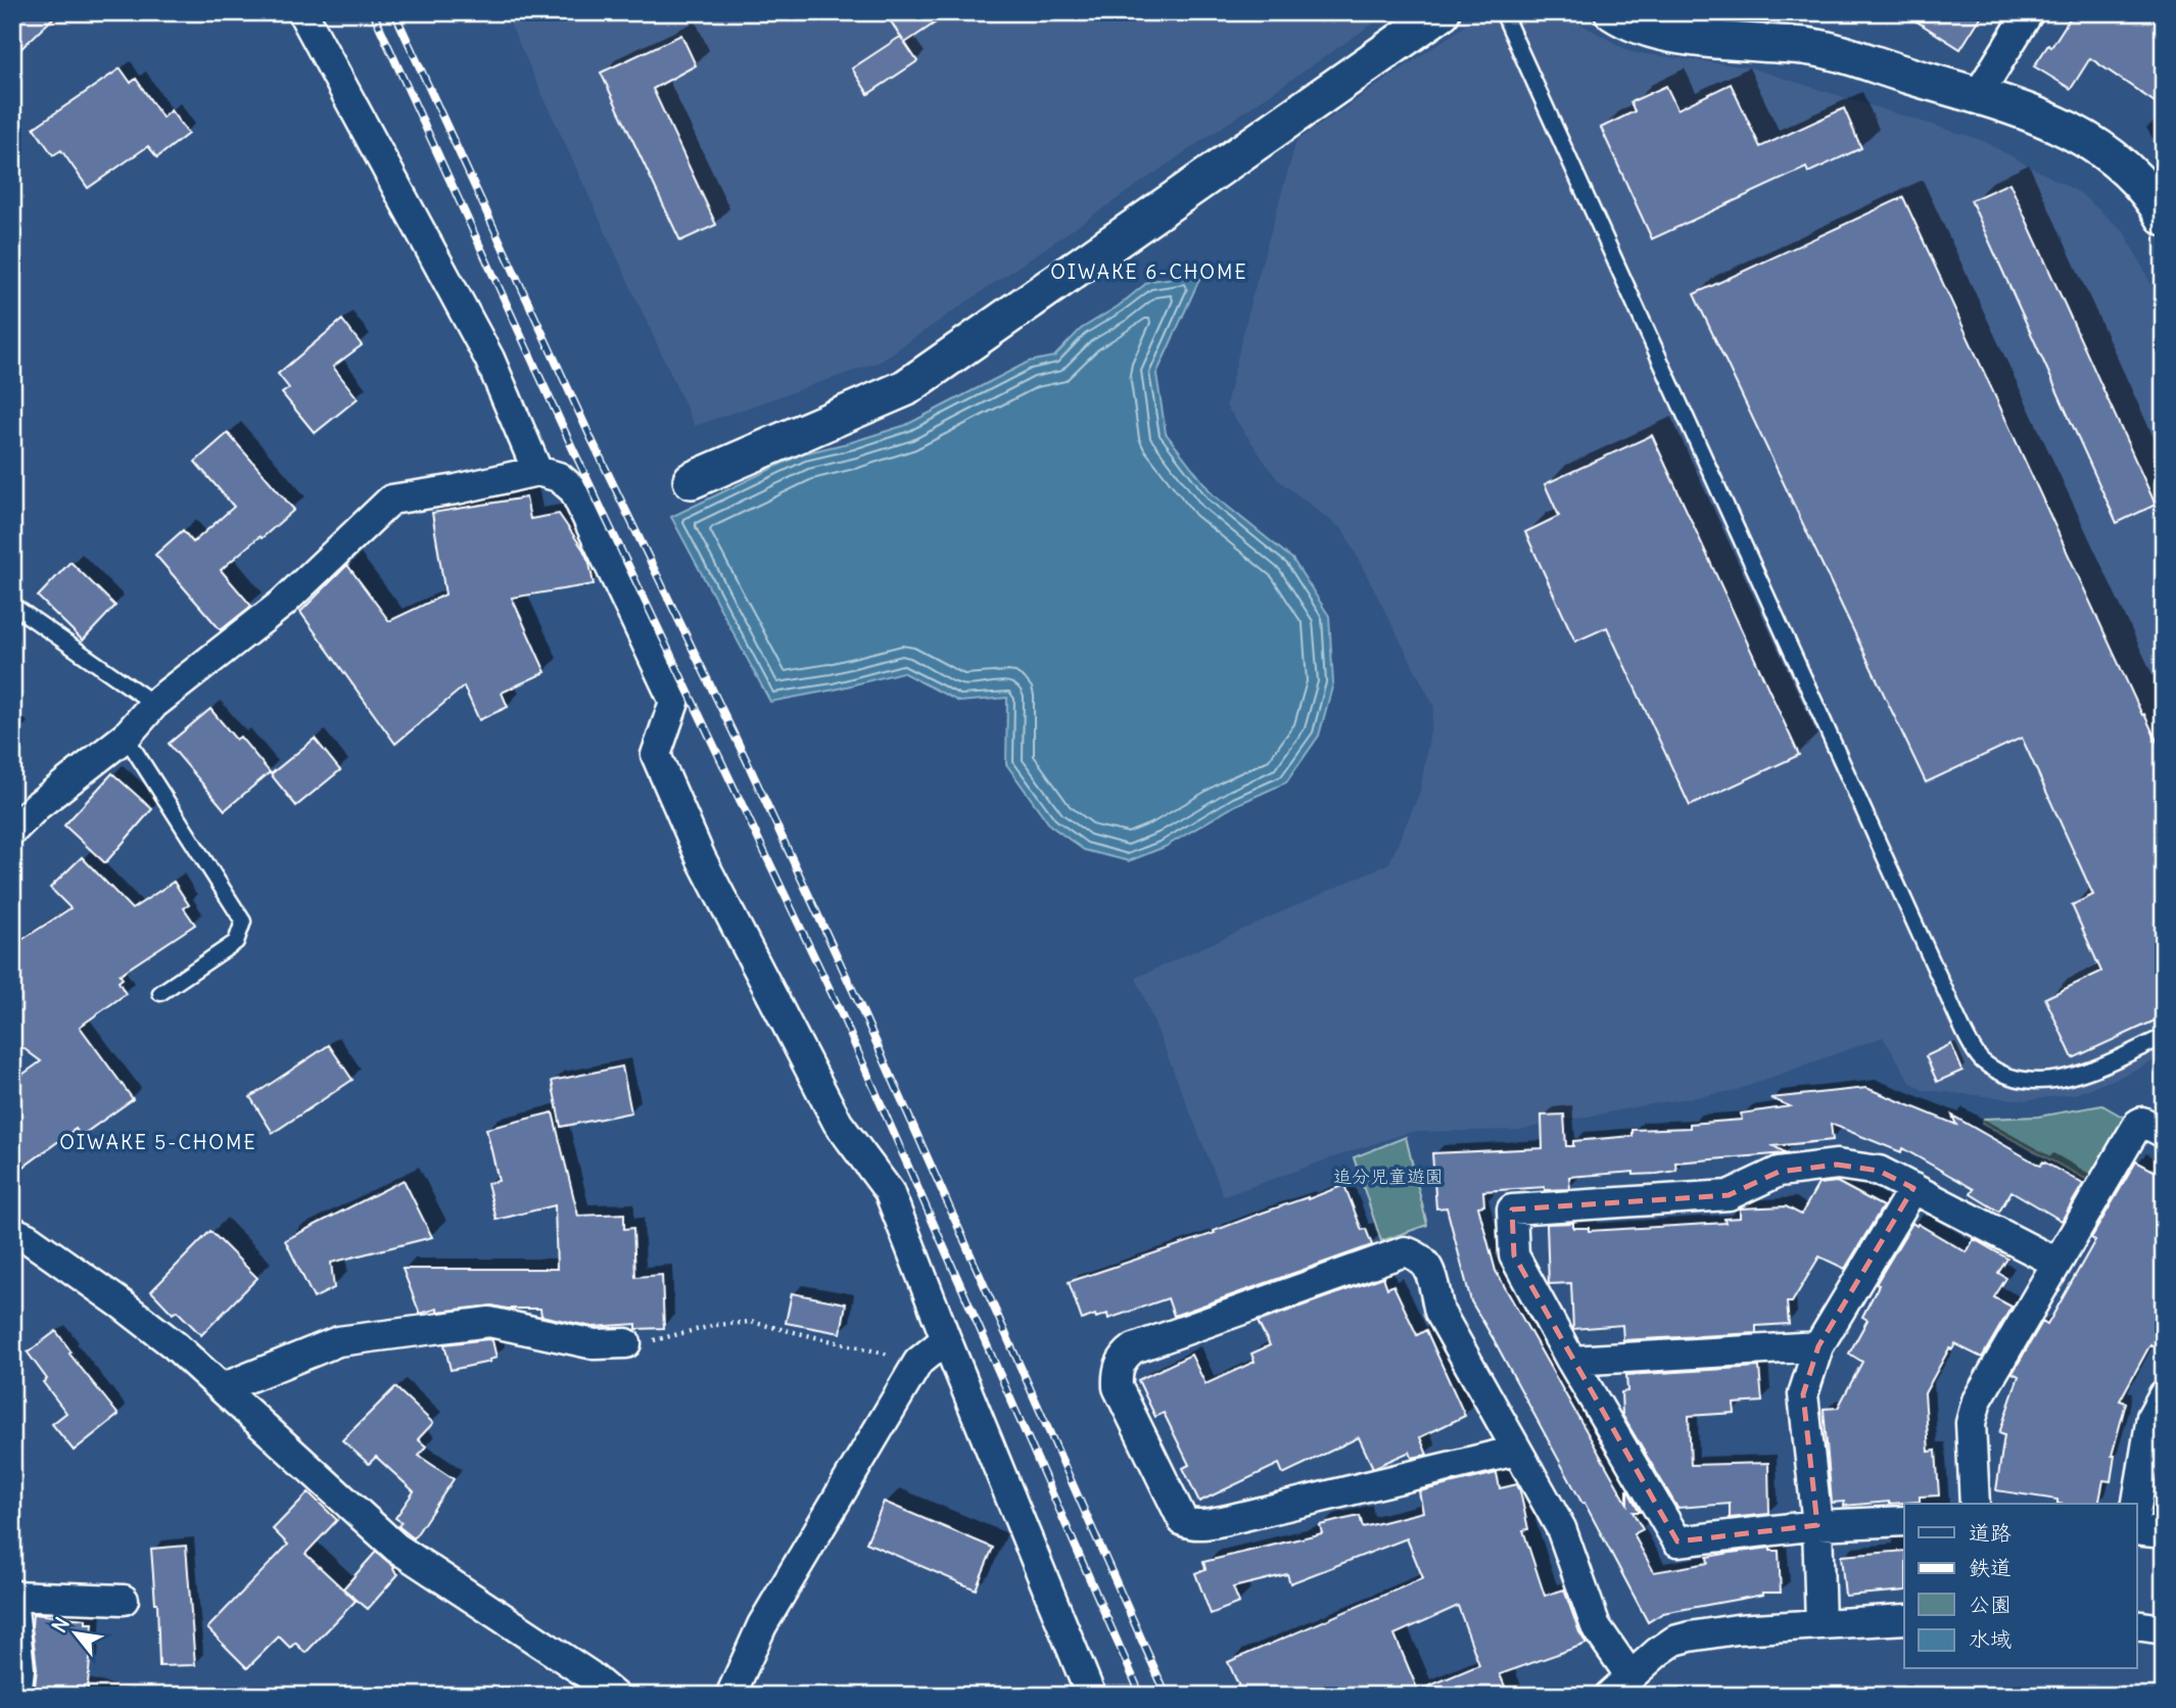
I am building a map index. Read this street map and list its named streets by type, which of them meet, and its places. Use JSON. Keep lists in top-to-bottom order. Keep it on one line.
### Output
{"districts":["OIWAKE 6-CHOME","OIWAKE 5-CHOME"],"parks":["追分児童遊園"],"legend":["道路","鉄道","公園","水域"],"north":"top left"}
